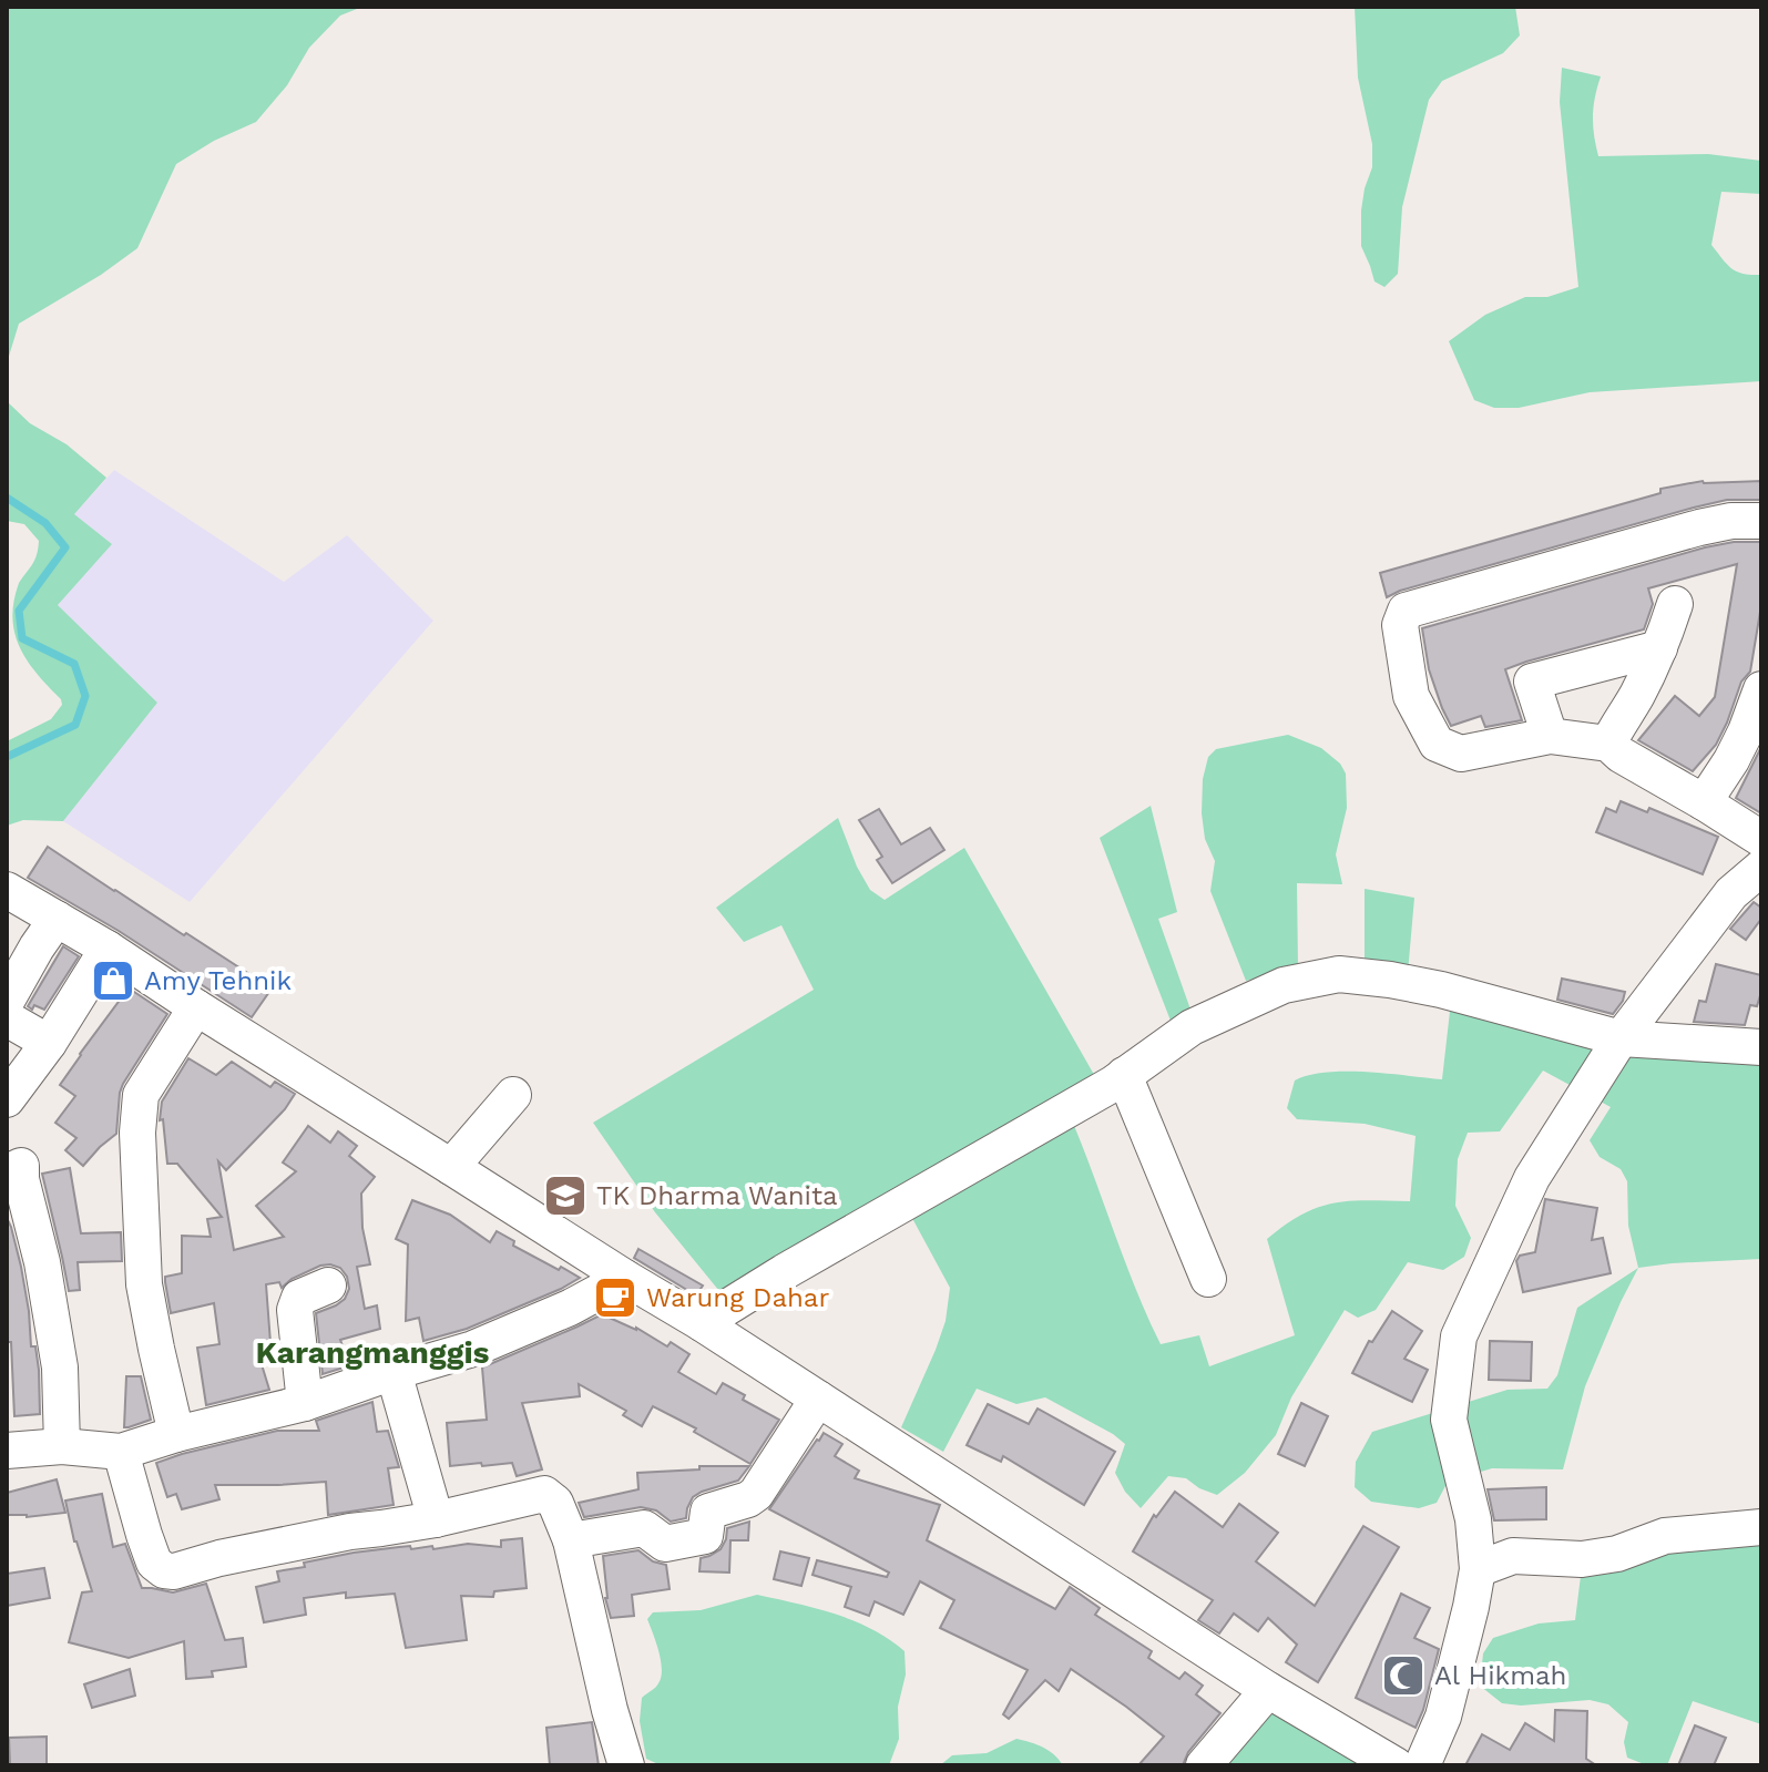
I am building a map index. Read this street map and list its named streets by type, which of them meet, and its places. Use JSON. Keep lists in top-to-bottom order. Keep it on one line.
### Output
{"districts":["Karangmanggis"],"places":{"shop":["Amy Tehnik"],"school or university":["TK Dharma Wanita"],"cafe":["Warung Dahar"],"mosque":["Al Hikmah"]}}
